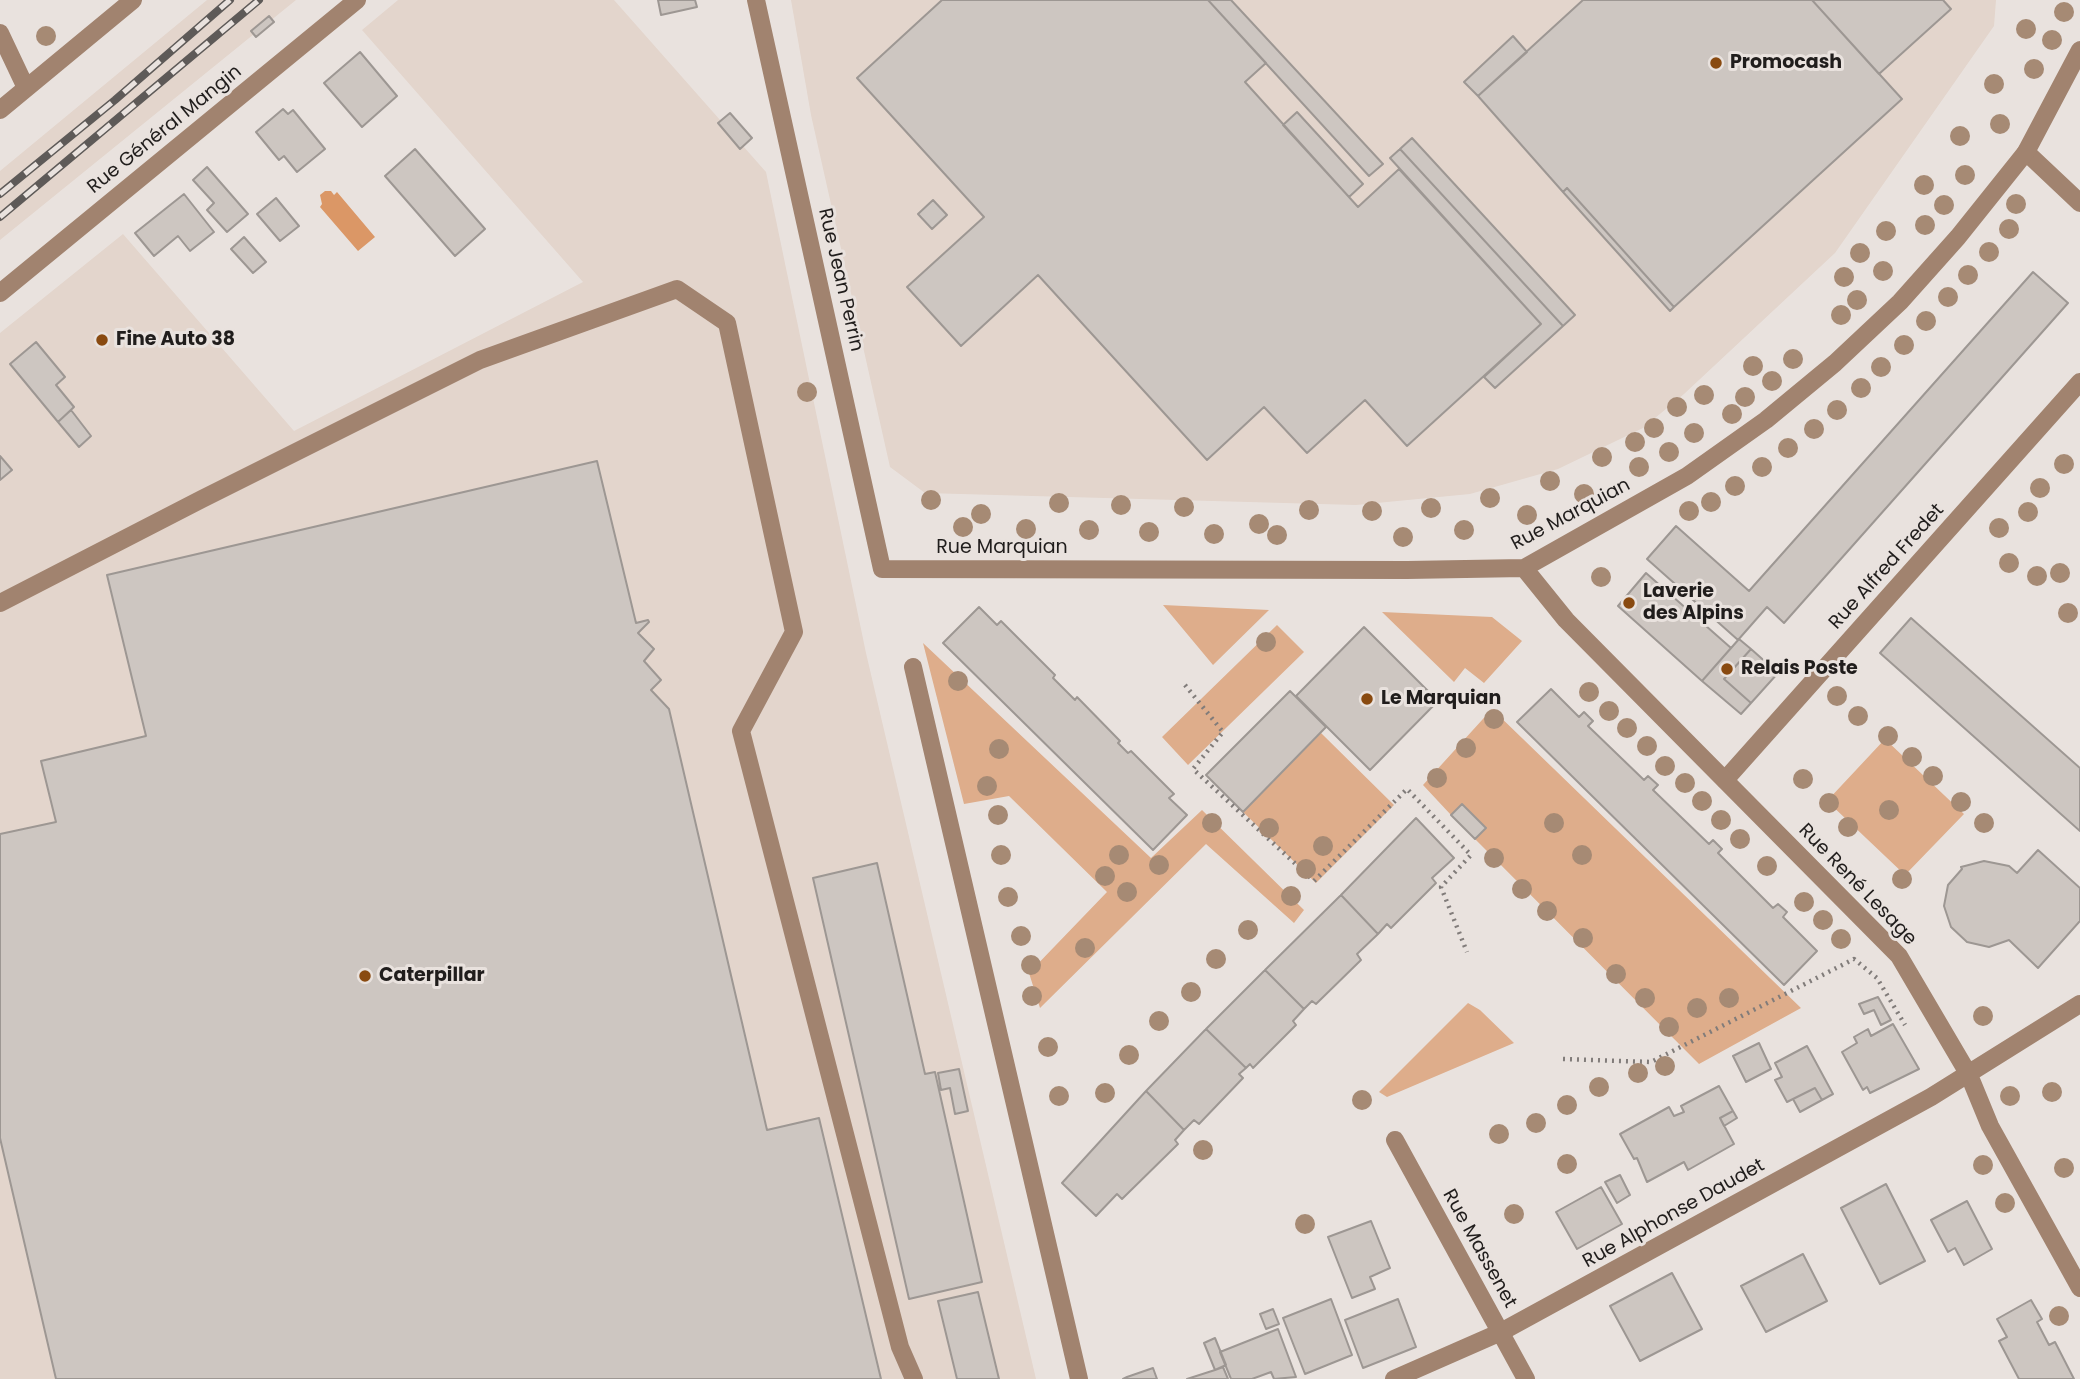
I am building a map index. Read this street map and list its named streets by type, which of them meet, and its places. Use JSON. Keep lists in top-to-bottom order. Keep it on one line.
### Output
{"streets":{"street":["Rue Général Mangin","Rue Jean Perrin","Rue Marquian","Rue Alfred Fredet","Rue René Lesage","Rue Alphonse Daudet","Rue Massenet"]},"crossings":[["Rue Jean Perrin","Rue Marquian"],["Rue Marquian","Rue René Lesage"],["Rue Alfred Fredet","Rue René Lesage"],["Rue René Lesage","Rue Alphonse Daudet"],["Rue Alphonse Daudet","Rue Massenet"]],"places":["Promocash","Fine Auto 38","Laverie des Alpins","Relais Poste","Le Marquian","Caterpillar"]}
